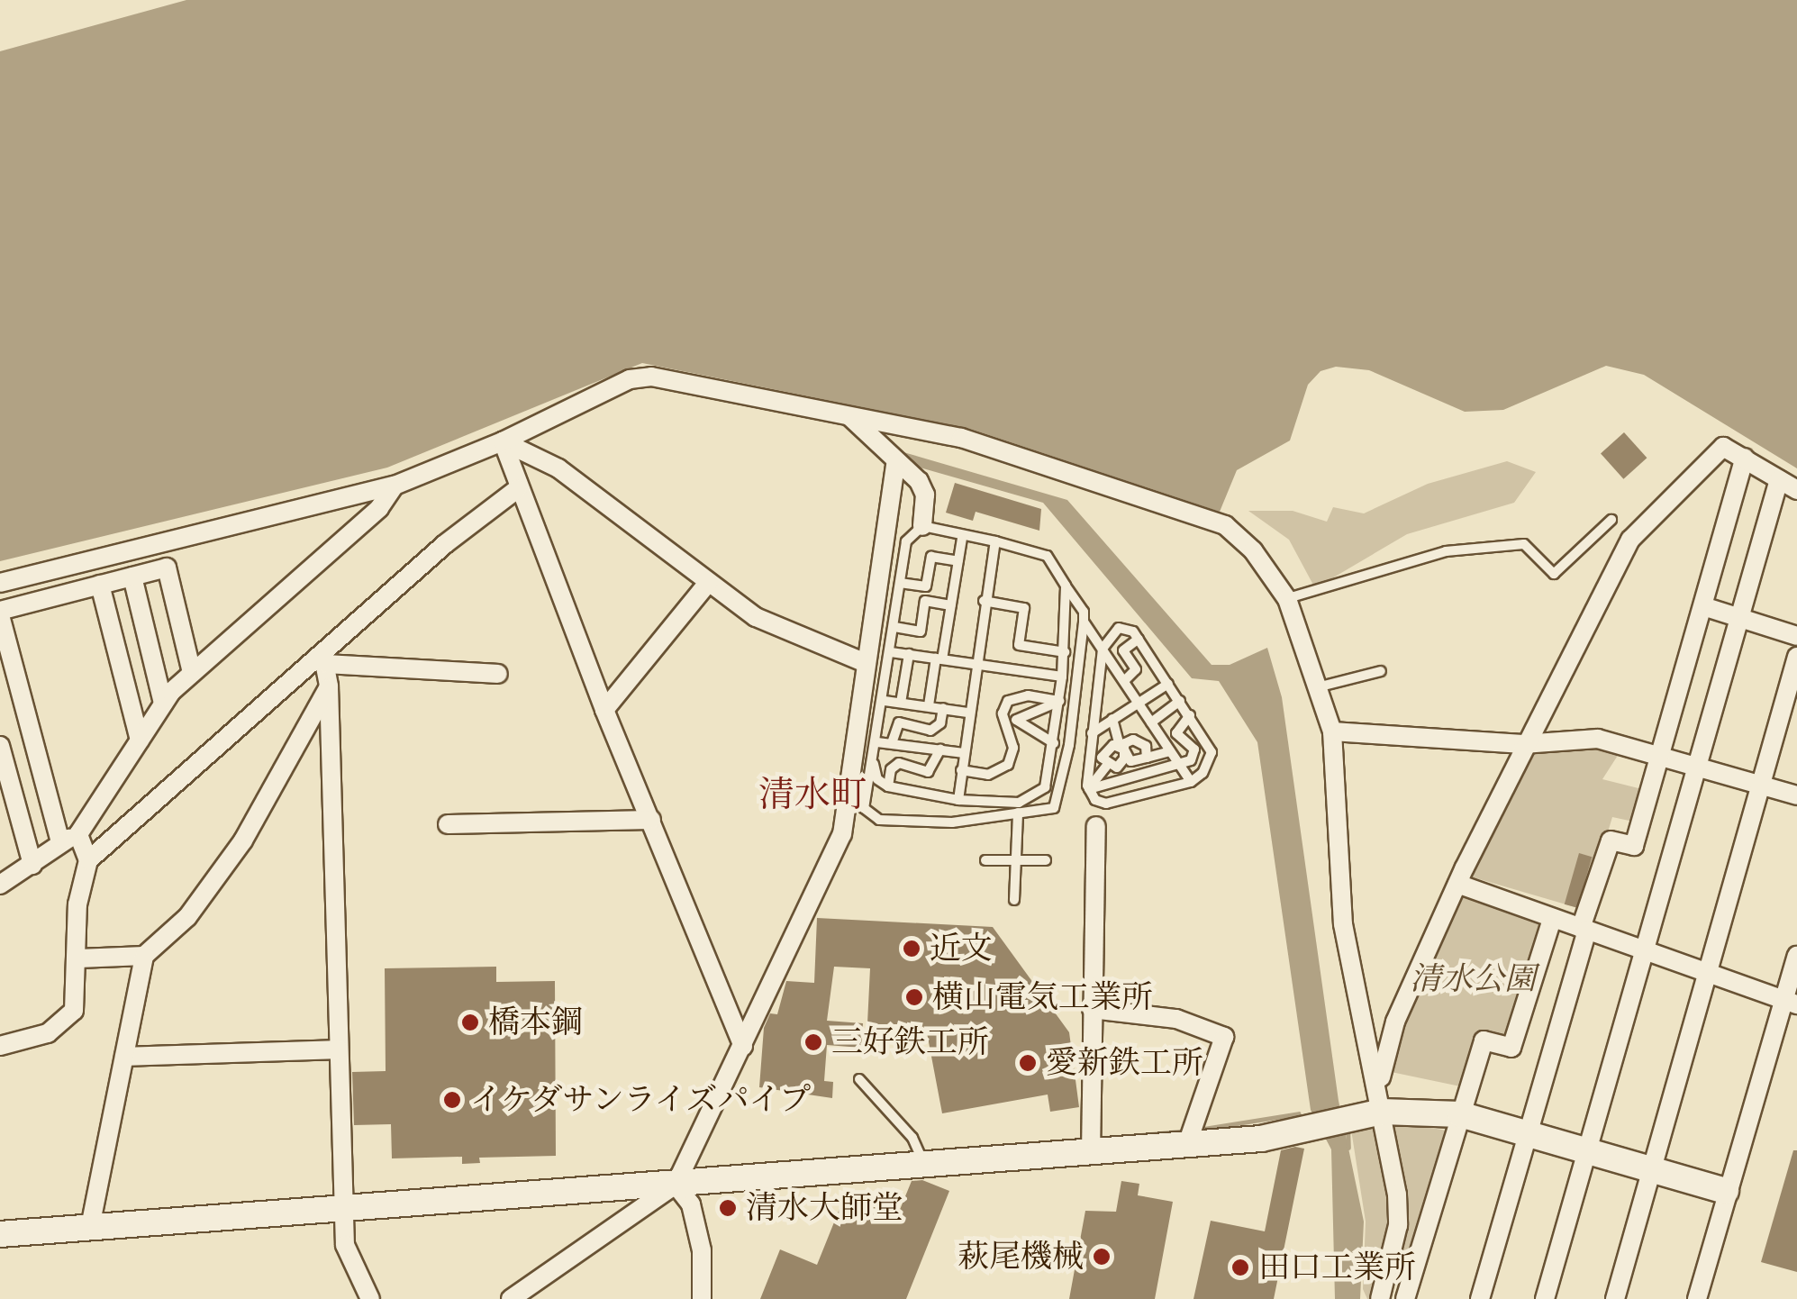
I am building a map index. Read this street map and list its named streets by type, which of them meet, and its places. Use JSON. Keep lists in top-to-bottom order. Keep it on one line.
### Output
{"districts":["清水町"],"parks":["清水公園"],"places":["近文","横山電気工業所","橋本鋼","三好鉄工所","愛新鉄工所","イケダサンライズパイプ","清水大師堂","萩尾機械","田口工業所"]}
